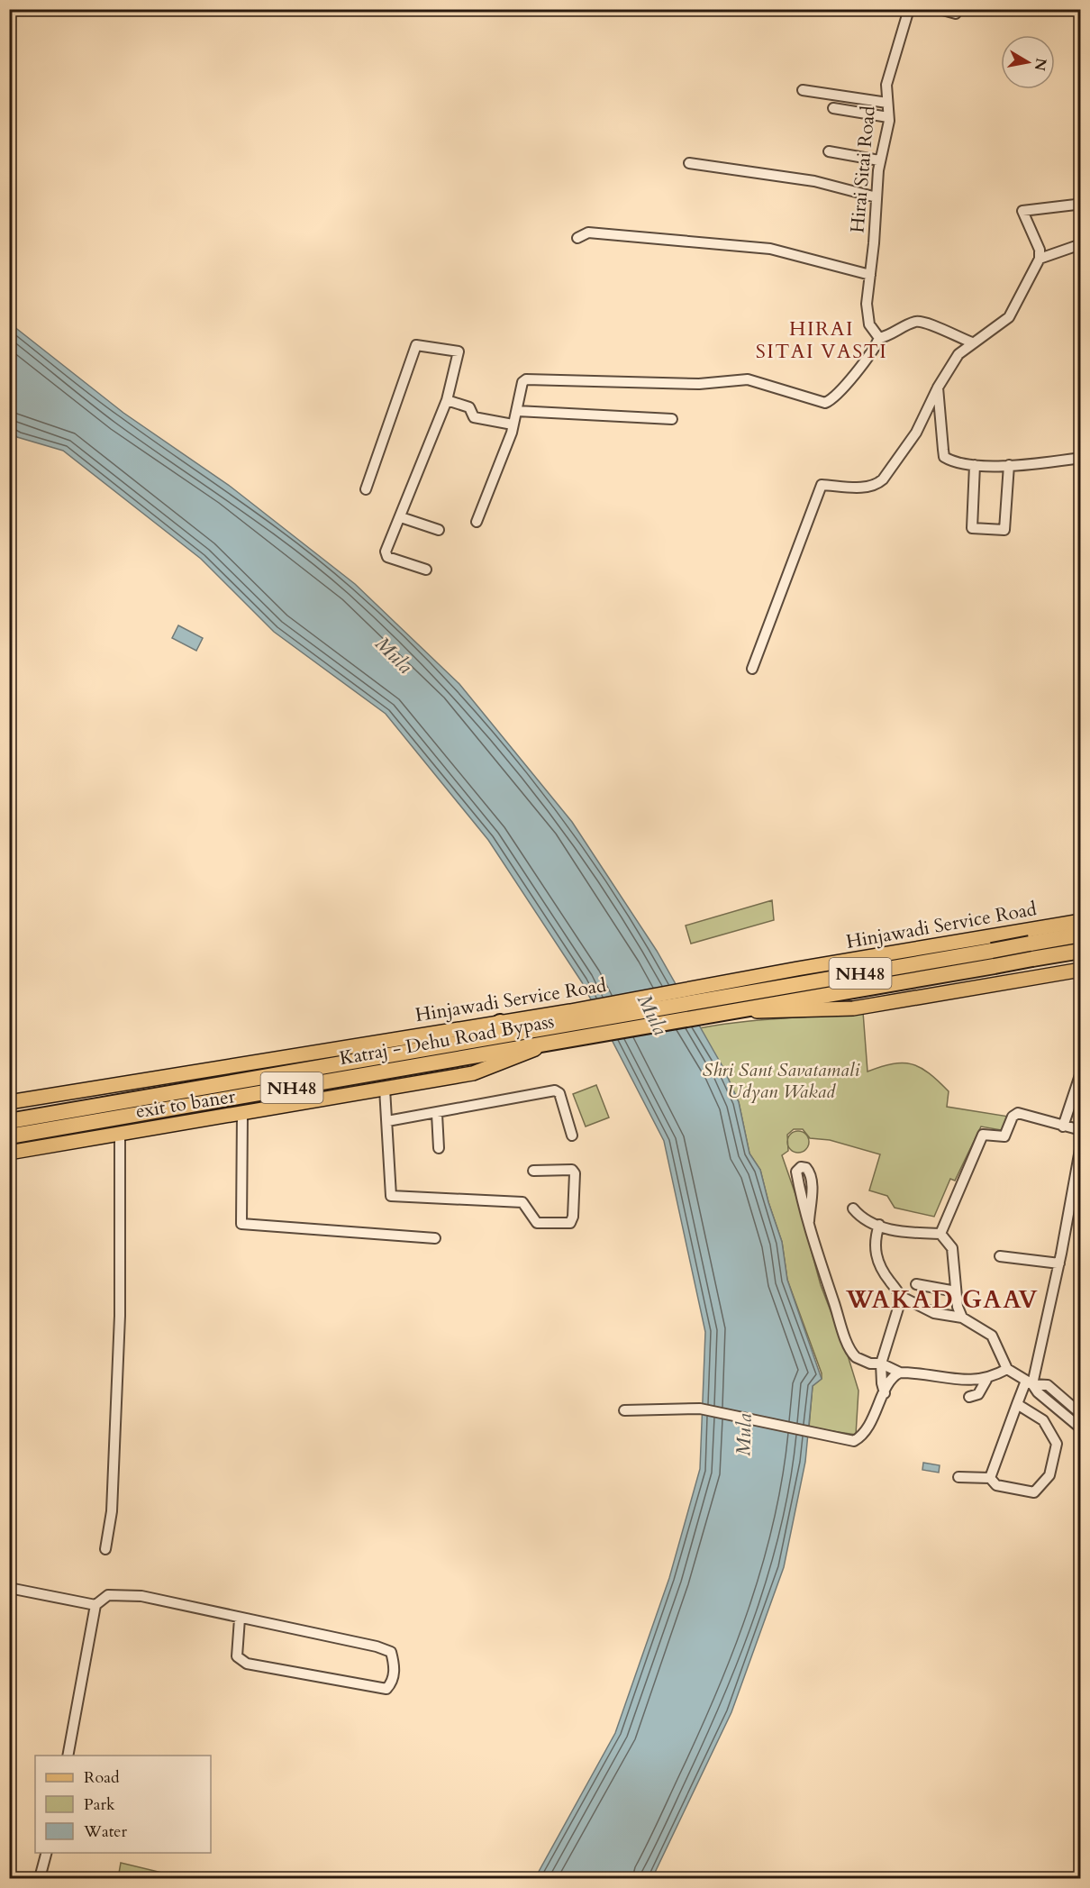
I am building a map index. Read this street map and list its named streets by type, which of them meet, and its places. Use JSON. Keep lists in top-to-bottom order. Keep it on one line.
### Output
{"streets":{"highway":["NH48","Katraj - Dehu Road Bypass"],"main road":["Hinjawadi Service Road","exit to baner"],"street":["Hirai Sitai Road"]},"crossings":[["Hinjawadi Service Road","NH48"],["Hinjawadi Service Road","Katraj - Dehu Road Bypass"],["NH48","Katraj - Dehu Road Bypass"],["Katraj - Dehu Road Bypass","exit to baner"]],"districts":["HIRAI SITAI VASTI","WAKAD GAAV"],"water":["Mula"],"parks":["Shri Sant Savatamali Udyan Wakad"],"legend":["Road","Park","Water"],"north":"right"}
